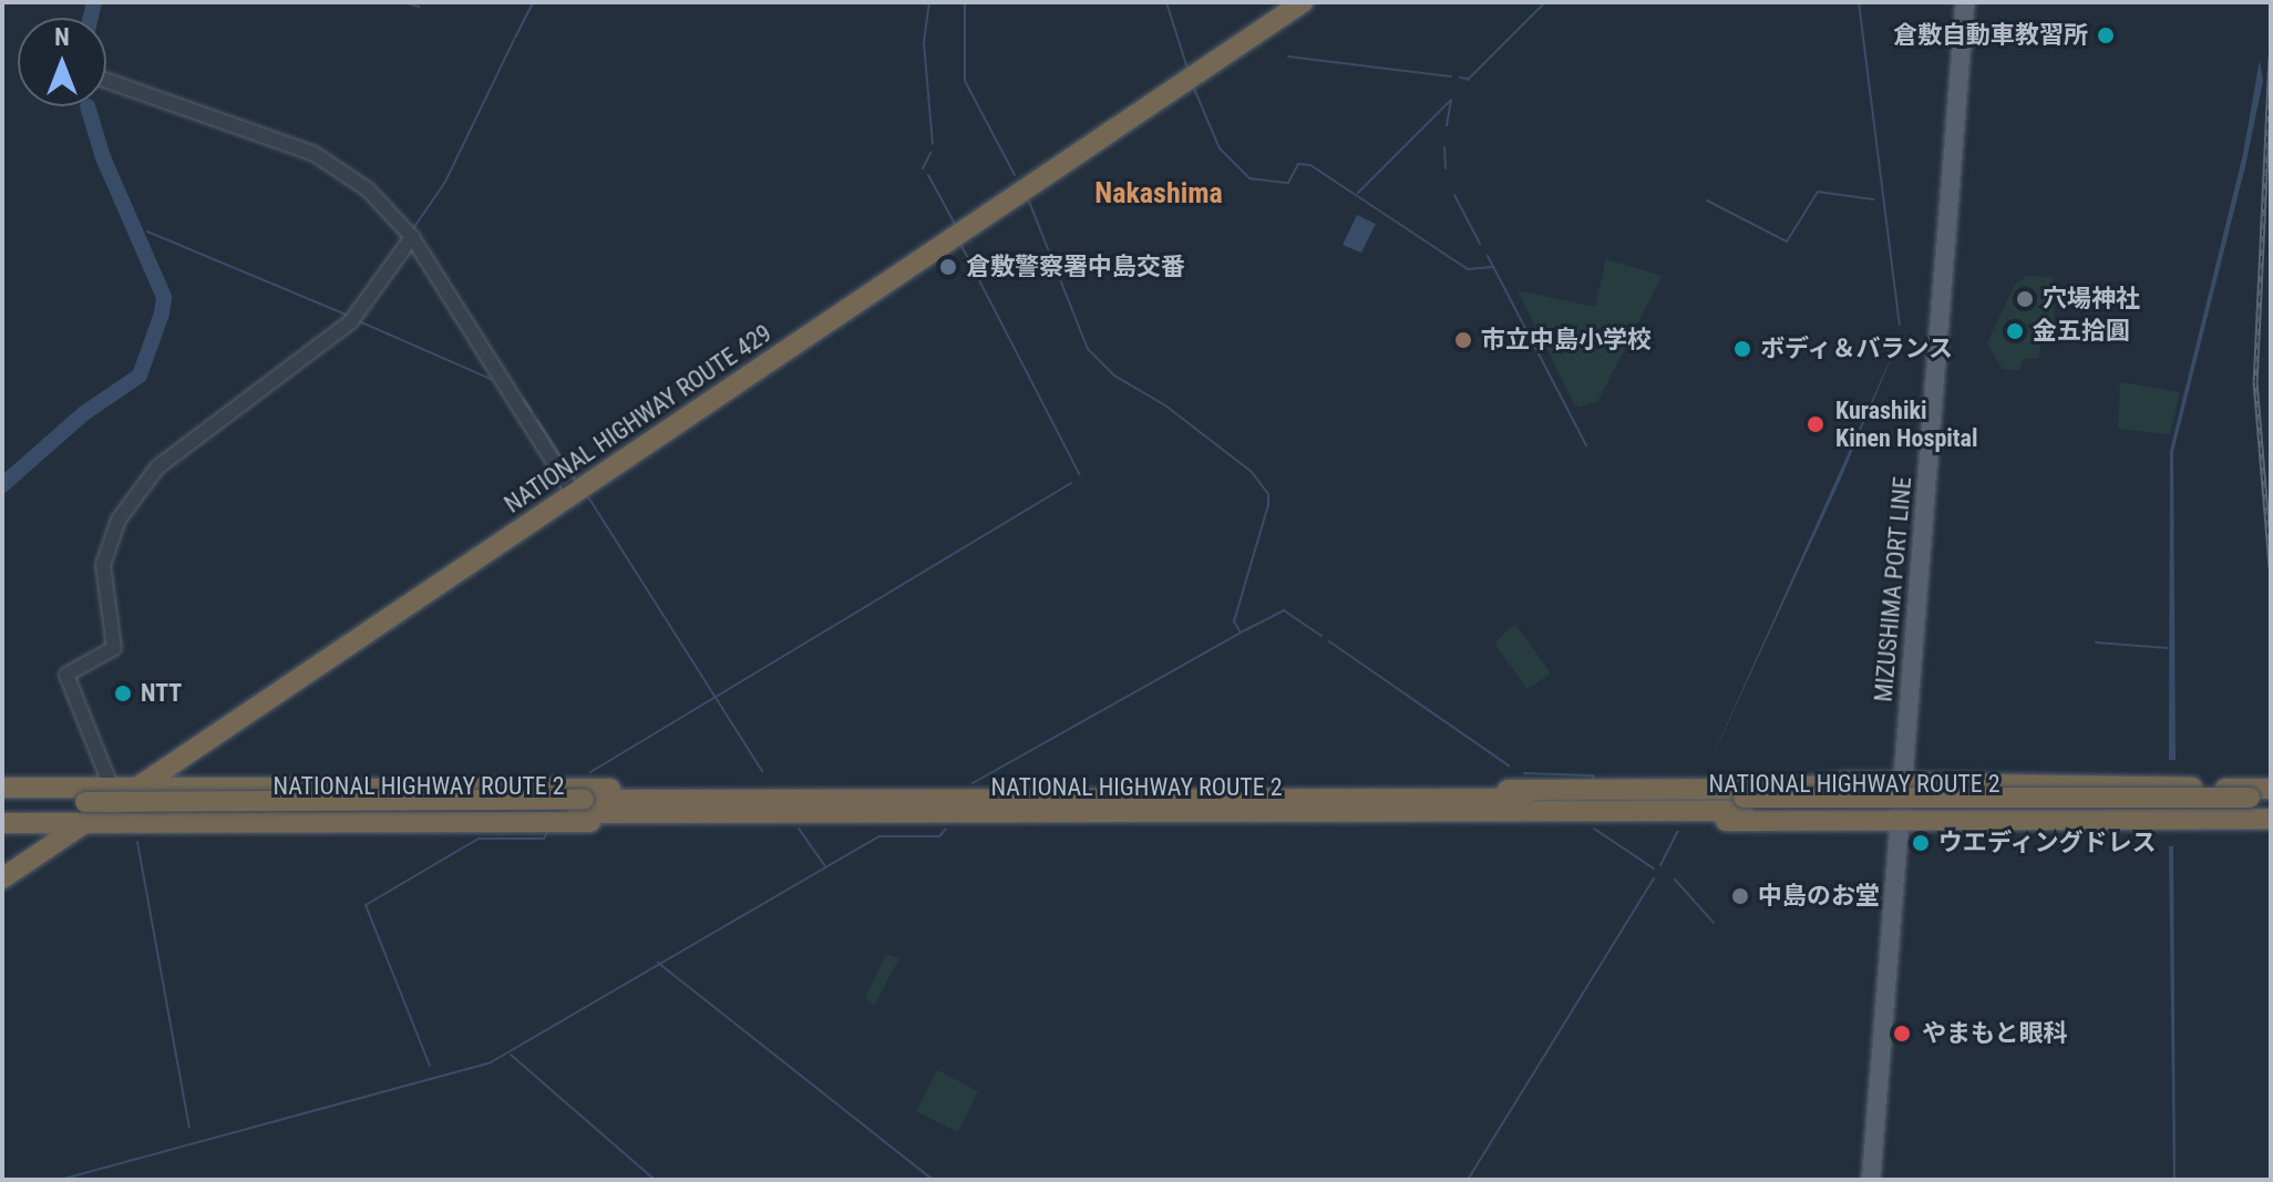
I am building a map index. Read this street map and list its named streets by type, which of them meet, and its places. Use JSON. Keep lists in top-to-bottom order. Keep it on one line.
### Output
{"streets":{"highway":["NATIONAL HIGHWAY ROUTE 429","NATIONAL HIGHWAY ROUTE 2"],"main road":["MIZUSHIMA PORT LINE"]},"districts":["Nakashima"],"places":["倉敷自動車教習所","倉敷警察署中島交番","穴場神社","金五拾圓","市立中島小学校","ボディ＆バランス","Kurashiki Kinen Hospital","NTT","ウエディングドレス","中島のお堂","やまもと眼科"],"north":"top"}
